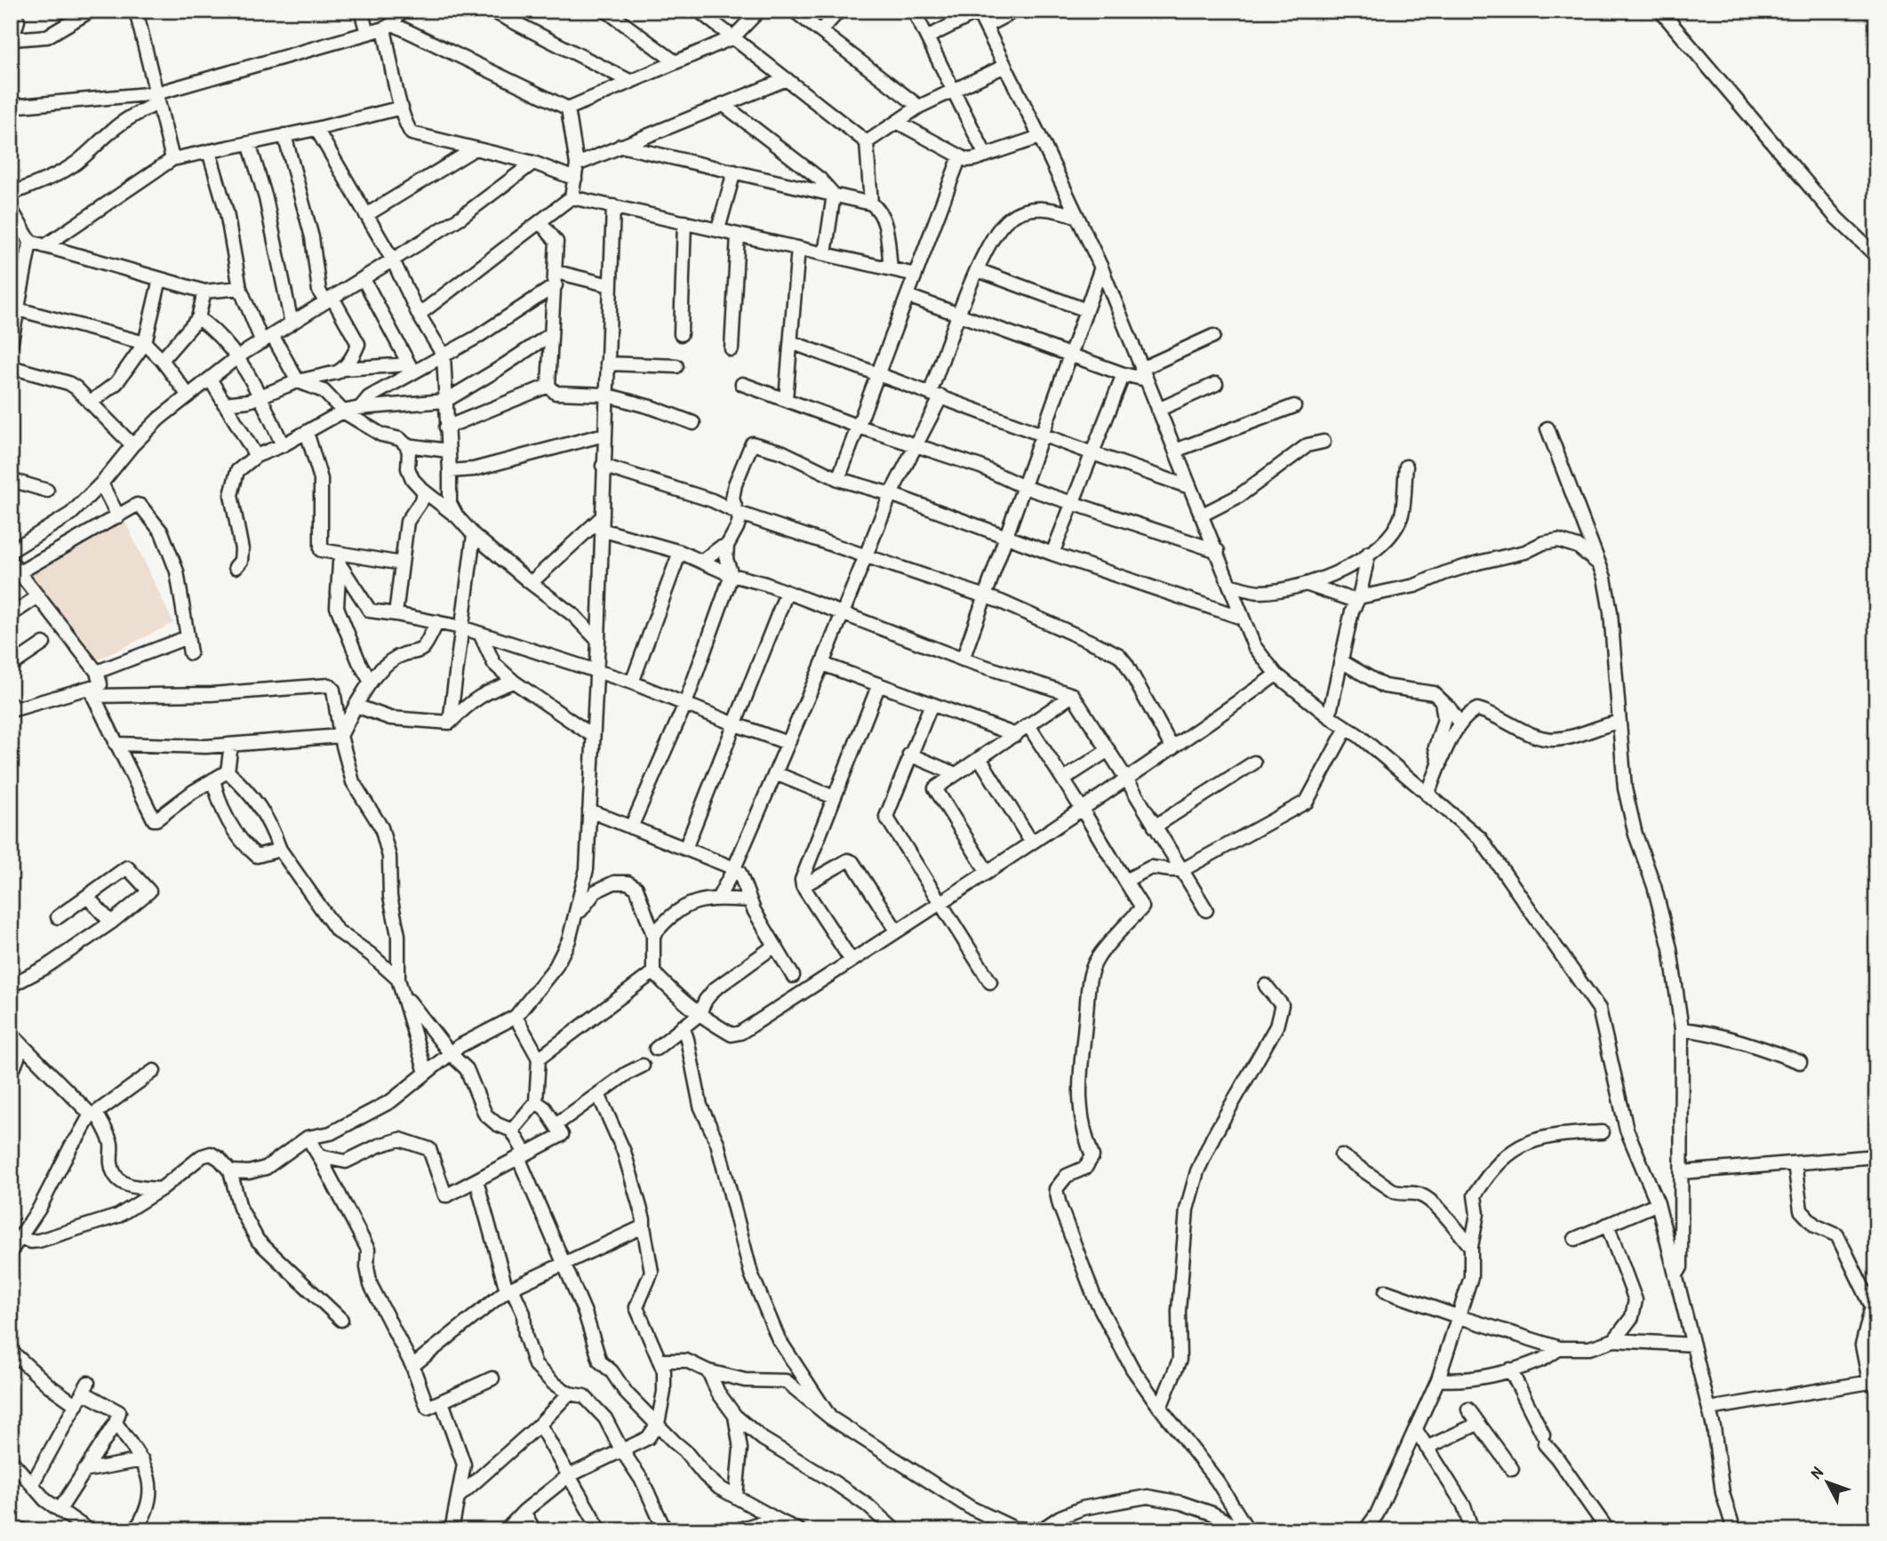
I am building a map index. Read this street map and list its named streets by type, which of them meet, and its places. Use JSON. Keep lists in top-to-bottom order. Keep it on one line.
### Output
{"north":"top left"}
